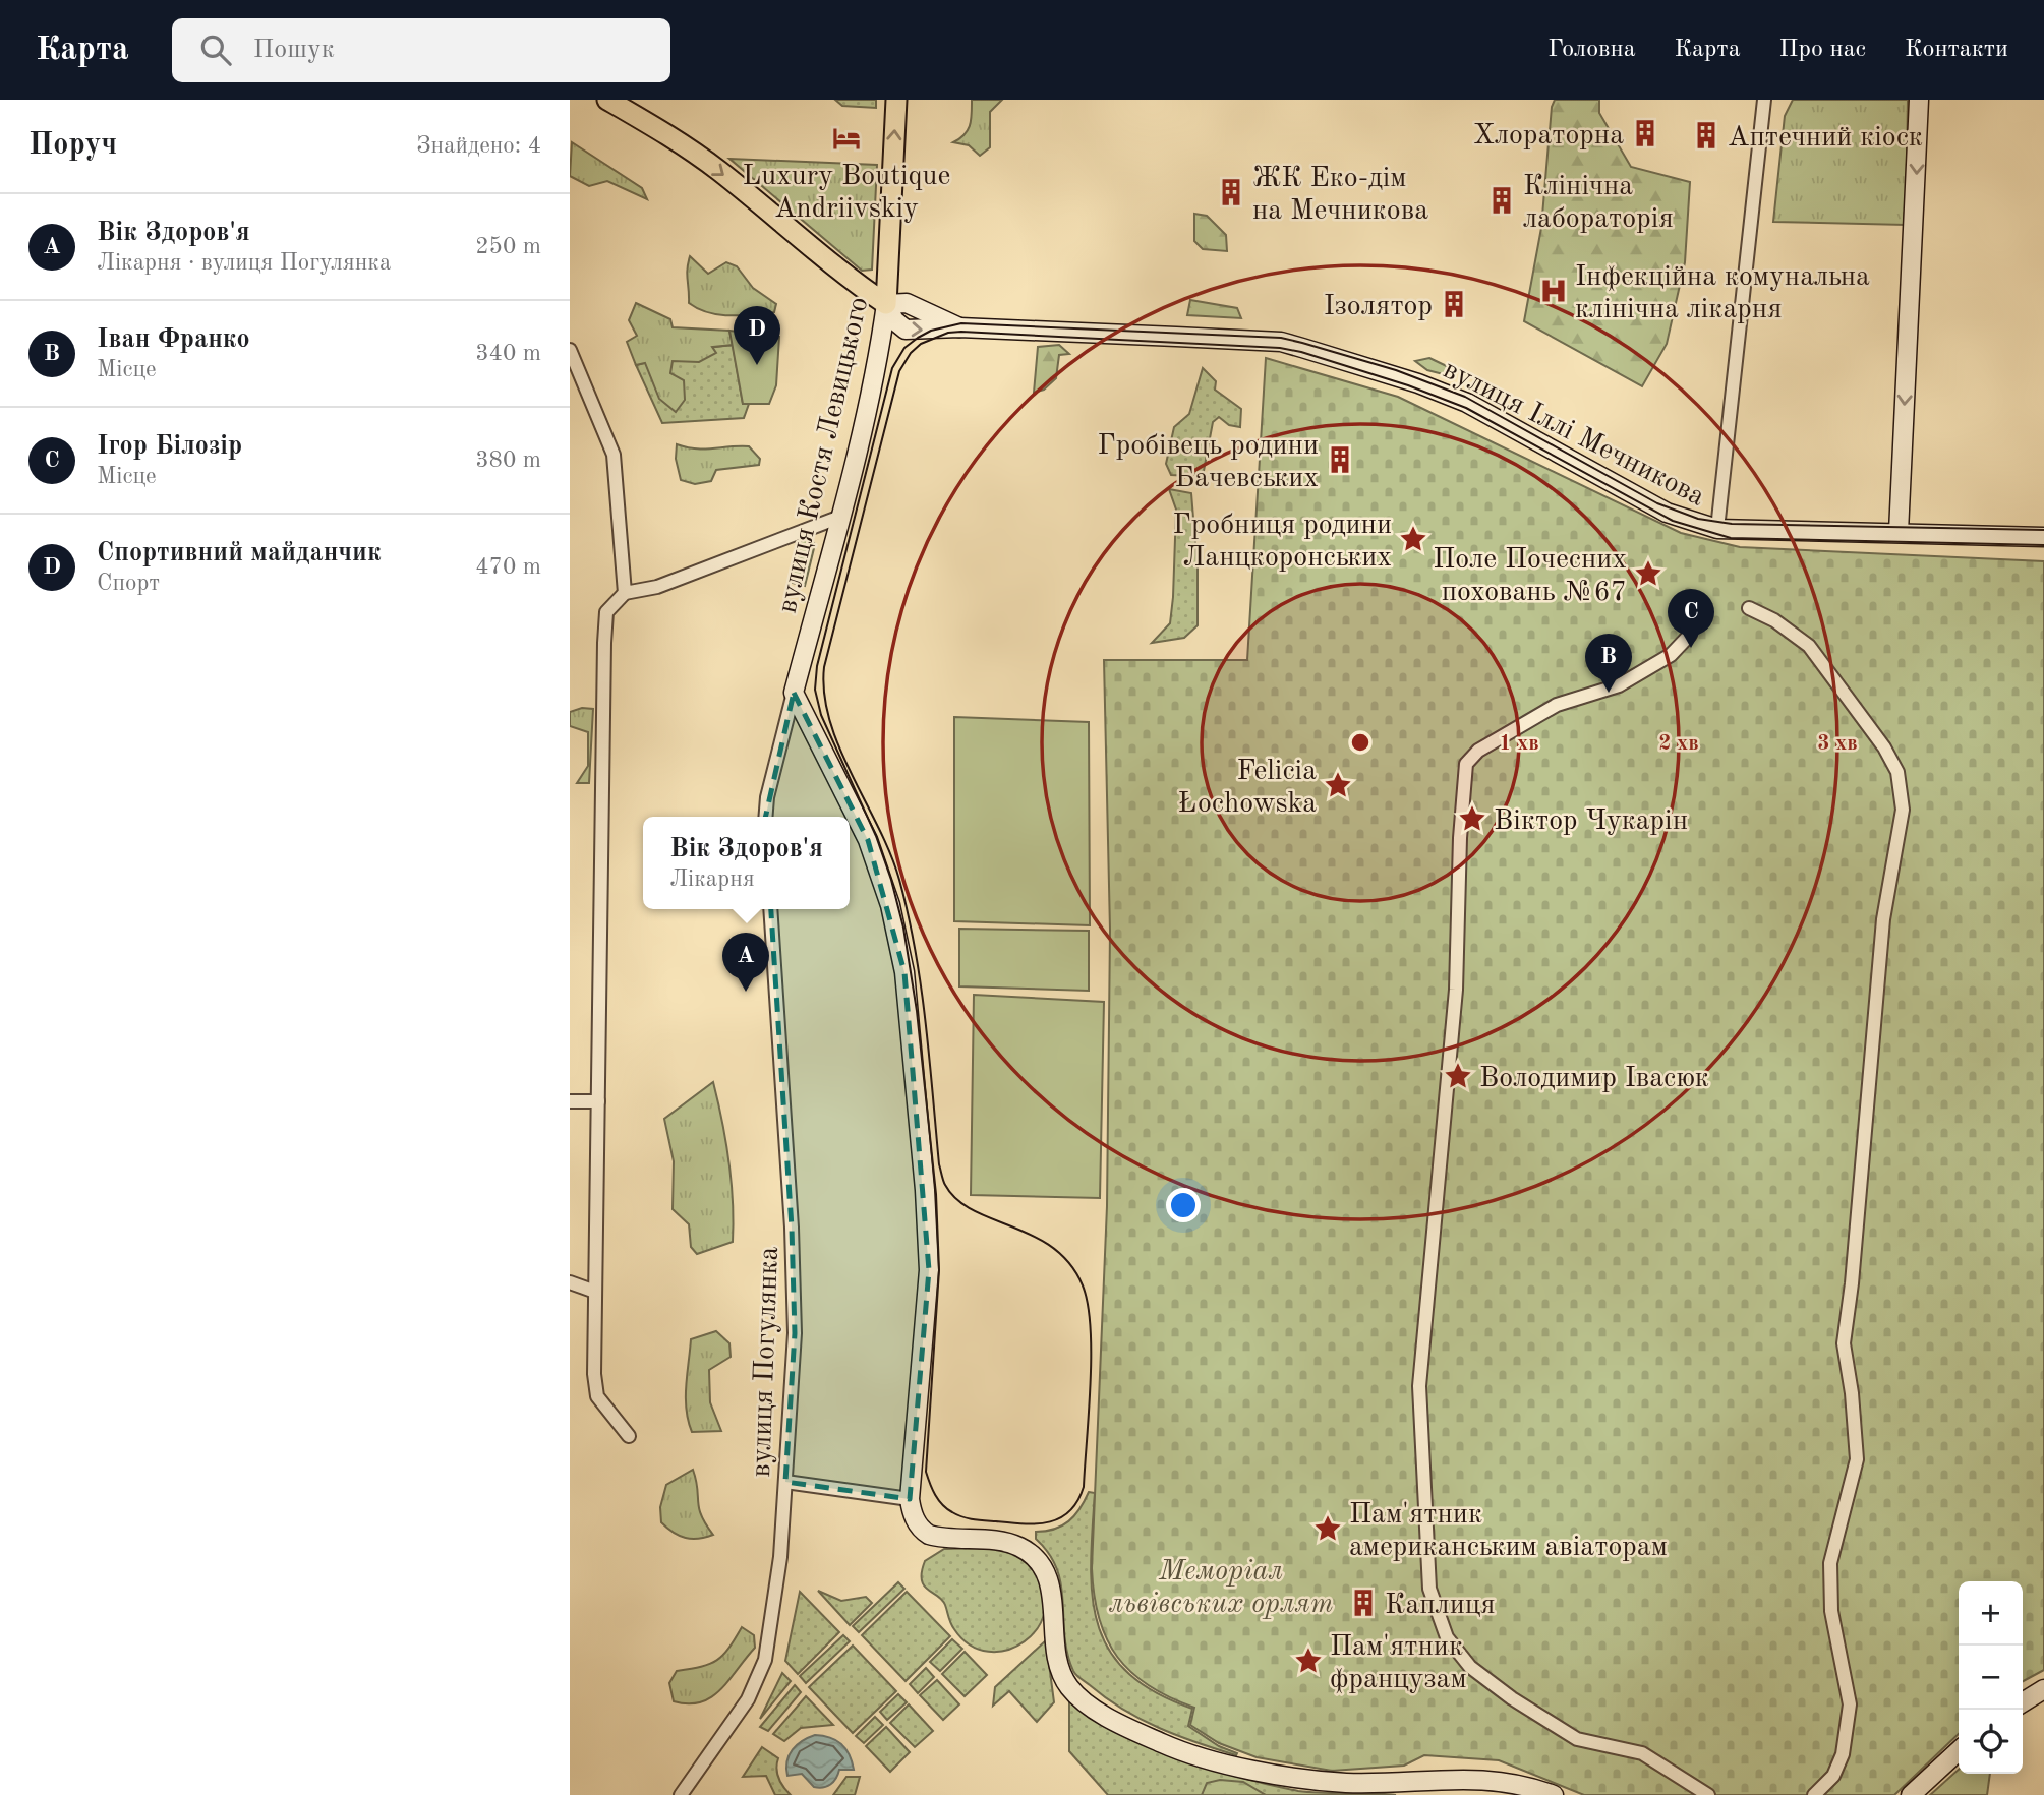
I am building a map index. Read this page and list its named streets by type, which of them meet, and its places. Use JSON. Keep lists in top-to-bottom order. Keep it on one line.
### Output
{"streets":{"main road":["вулиця Костя Левицького"],"street":["вулиця Іллі Мечникова","вулиця Погулянка"]},"crossings":[["вулиця Іллі Мечникова","вулиця Костя Левицького"]],"parks":["Меморіал львівських орлят"],"places":{"building":["Хлораторна","Аптечний кіоск","ЖК Еко-дім на Мечникова","Клінічна лабораторія","Ізолятор","Гробівець родини Бачевських","Каплиця"],"hotel":["Luxury Boutique Andriivskiy"],"hospital":["Інфекційна комунальна клінічна лікарня"],"place":["Гробниця родини Ланцкоронських","Поле Почесних поховань №67","Felicia Łochowska","Віктор Чукарін","Володимир Івасюк","Пам'ятник американським авіаторам","Пам'ятник французам"]},"page":{"header":"Карта","search":"Пошук","nav":["Головна","Карта","Про нас","Контакти"],"heading":["Поруч","Знайдено: 4"],"list":[{"mark":"A","name":"Вік Здоров'я","note":"Лікарня · вулиця Погулянка","value":"250 m"},{"mark":"B","name":"Іван Франко","note":"Місце","value":"340 m"},{"mark":"C","name":"Ігор Білозір","note":"Місце","value":"380 m"},{"mark":"D","name":"Спортивний майданчик","note":"Спорт","value":"470 m"}],"pins":["D","C","B","A"],"popup":["Вік Здоров'я","Лікарня"],"map_buttons":["+","−"]},"rings":["1 хв","2 хв","3 хв"]}
